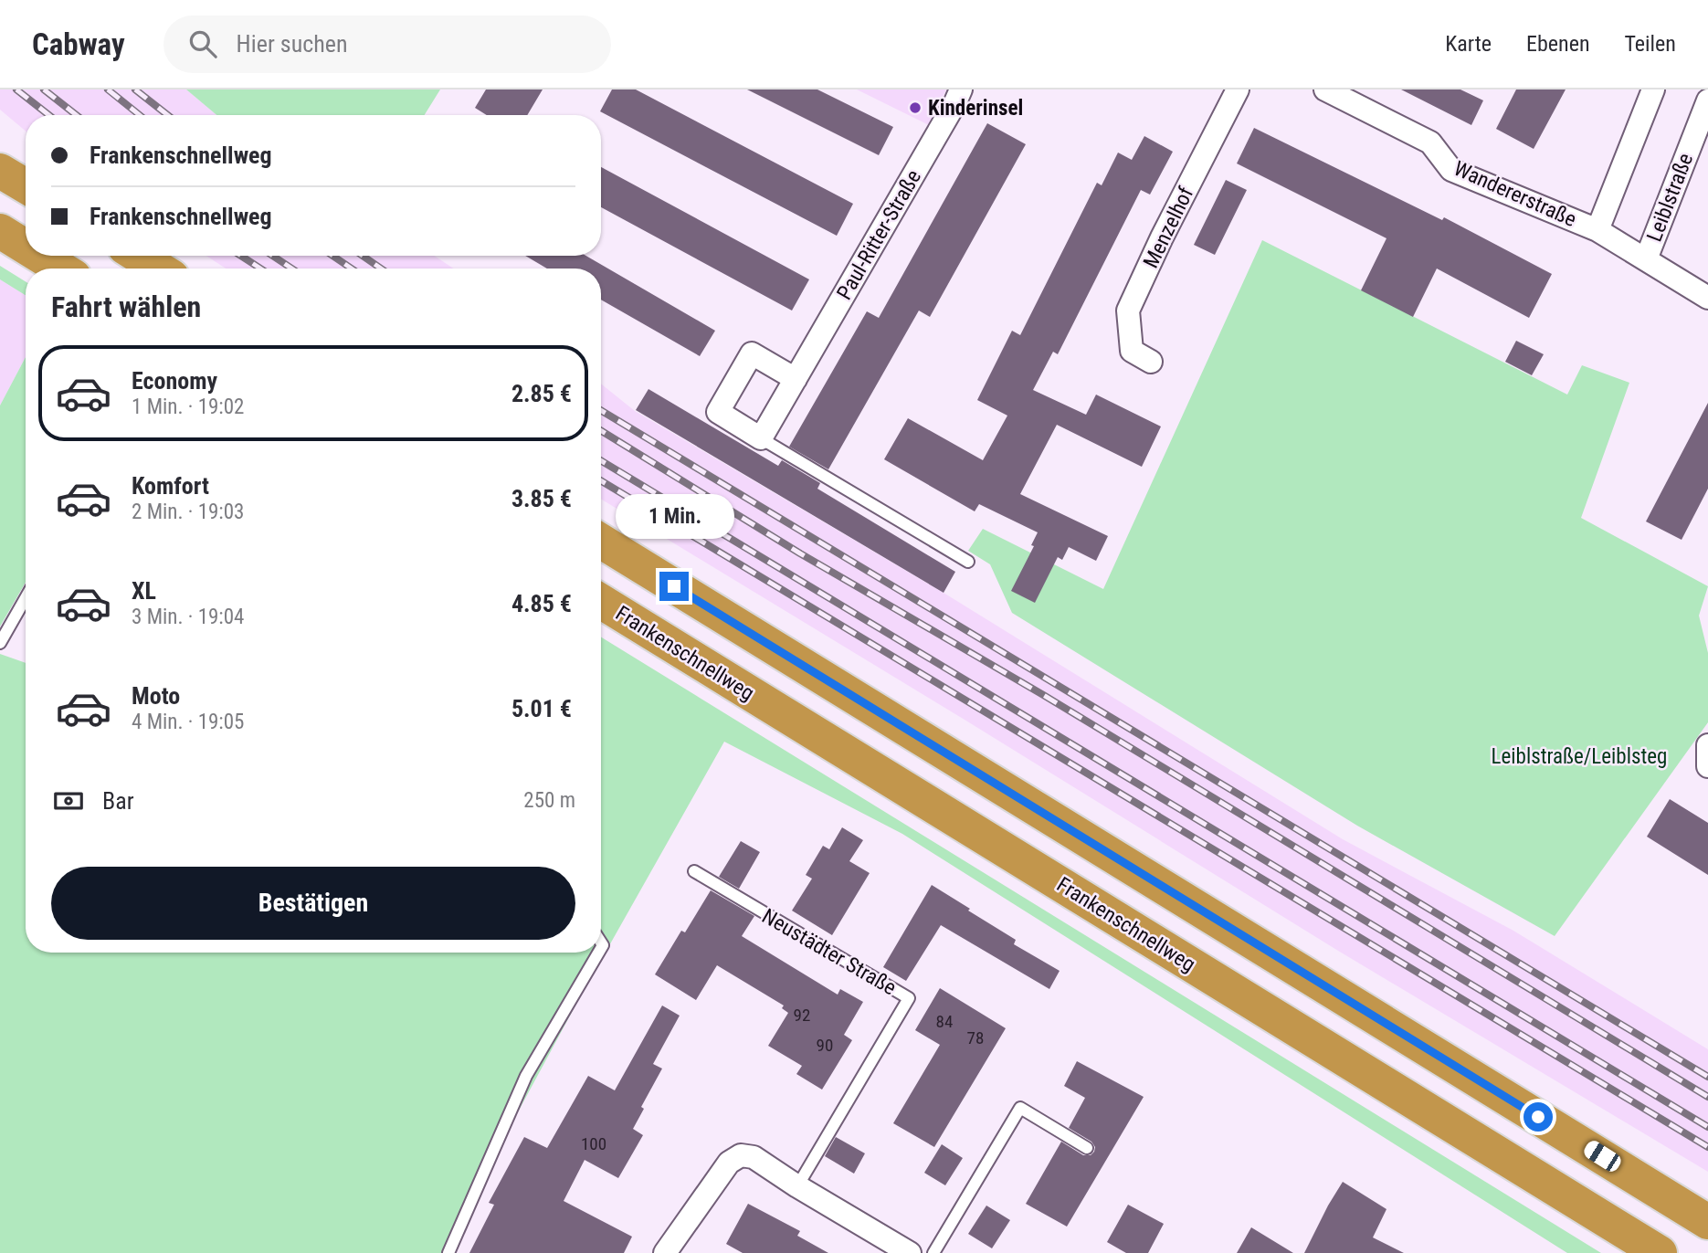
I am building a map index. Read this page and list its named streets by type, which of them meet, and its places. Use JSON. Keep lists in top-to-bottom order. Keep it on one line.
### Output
{"streets":{"highway":["Frankenschnellweg"],"street":["Wandererstraße","Leiblstraße","Menzelhof","Paul-Ritter-Straße"],"lane":["Neustädter Straße"]},"crossings":[["Wandererstraße","Leiblstraße"]],"parks":["Leiblstraße/Leiblsteg"],"places":["Kinderinsel"],"house_numbers":["92","84","78","90","100"],"page":{"header":"Cabway","search":"Hier suchen","nav":["Karte","Ebenen","Teilen"],"banner":["Frankenschnellweg","Frankenschnellweg"],"heading":"Fahrt wählen","list":[{"name":"Economy","note":"1 Min. · 19:02","value":"2.85 €"},{"name":"Komfort","note":"2 Min. · 19:03","value":"3.85 €"},{"name":"XL","note":"3 Min. · 19:04","value":"4.85 €"},{"name":"Moto","note":"4 Min. · 19:05","value":"5.01 €"}],"bubble":"1 Min.","pay":["Bar","250 m"],"buttons":"Bestätigen"}}
